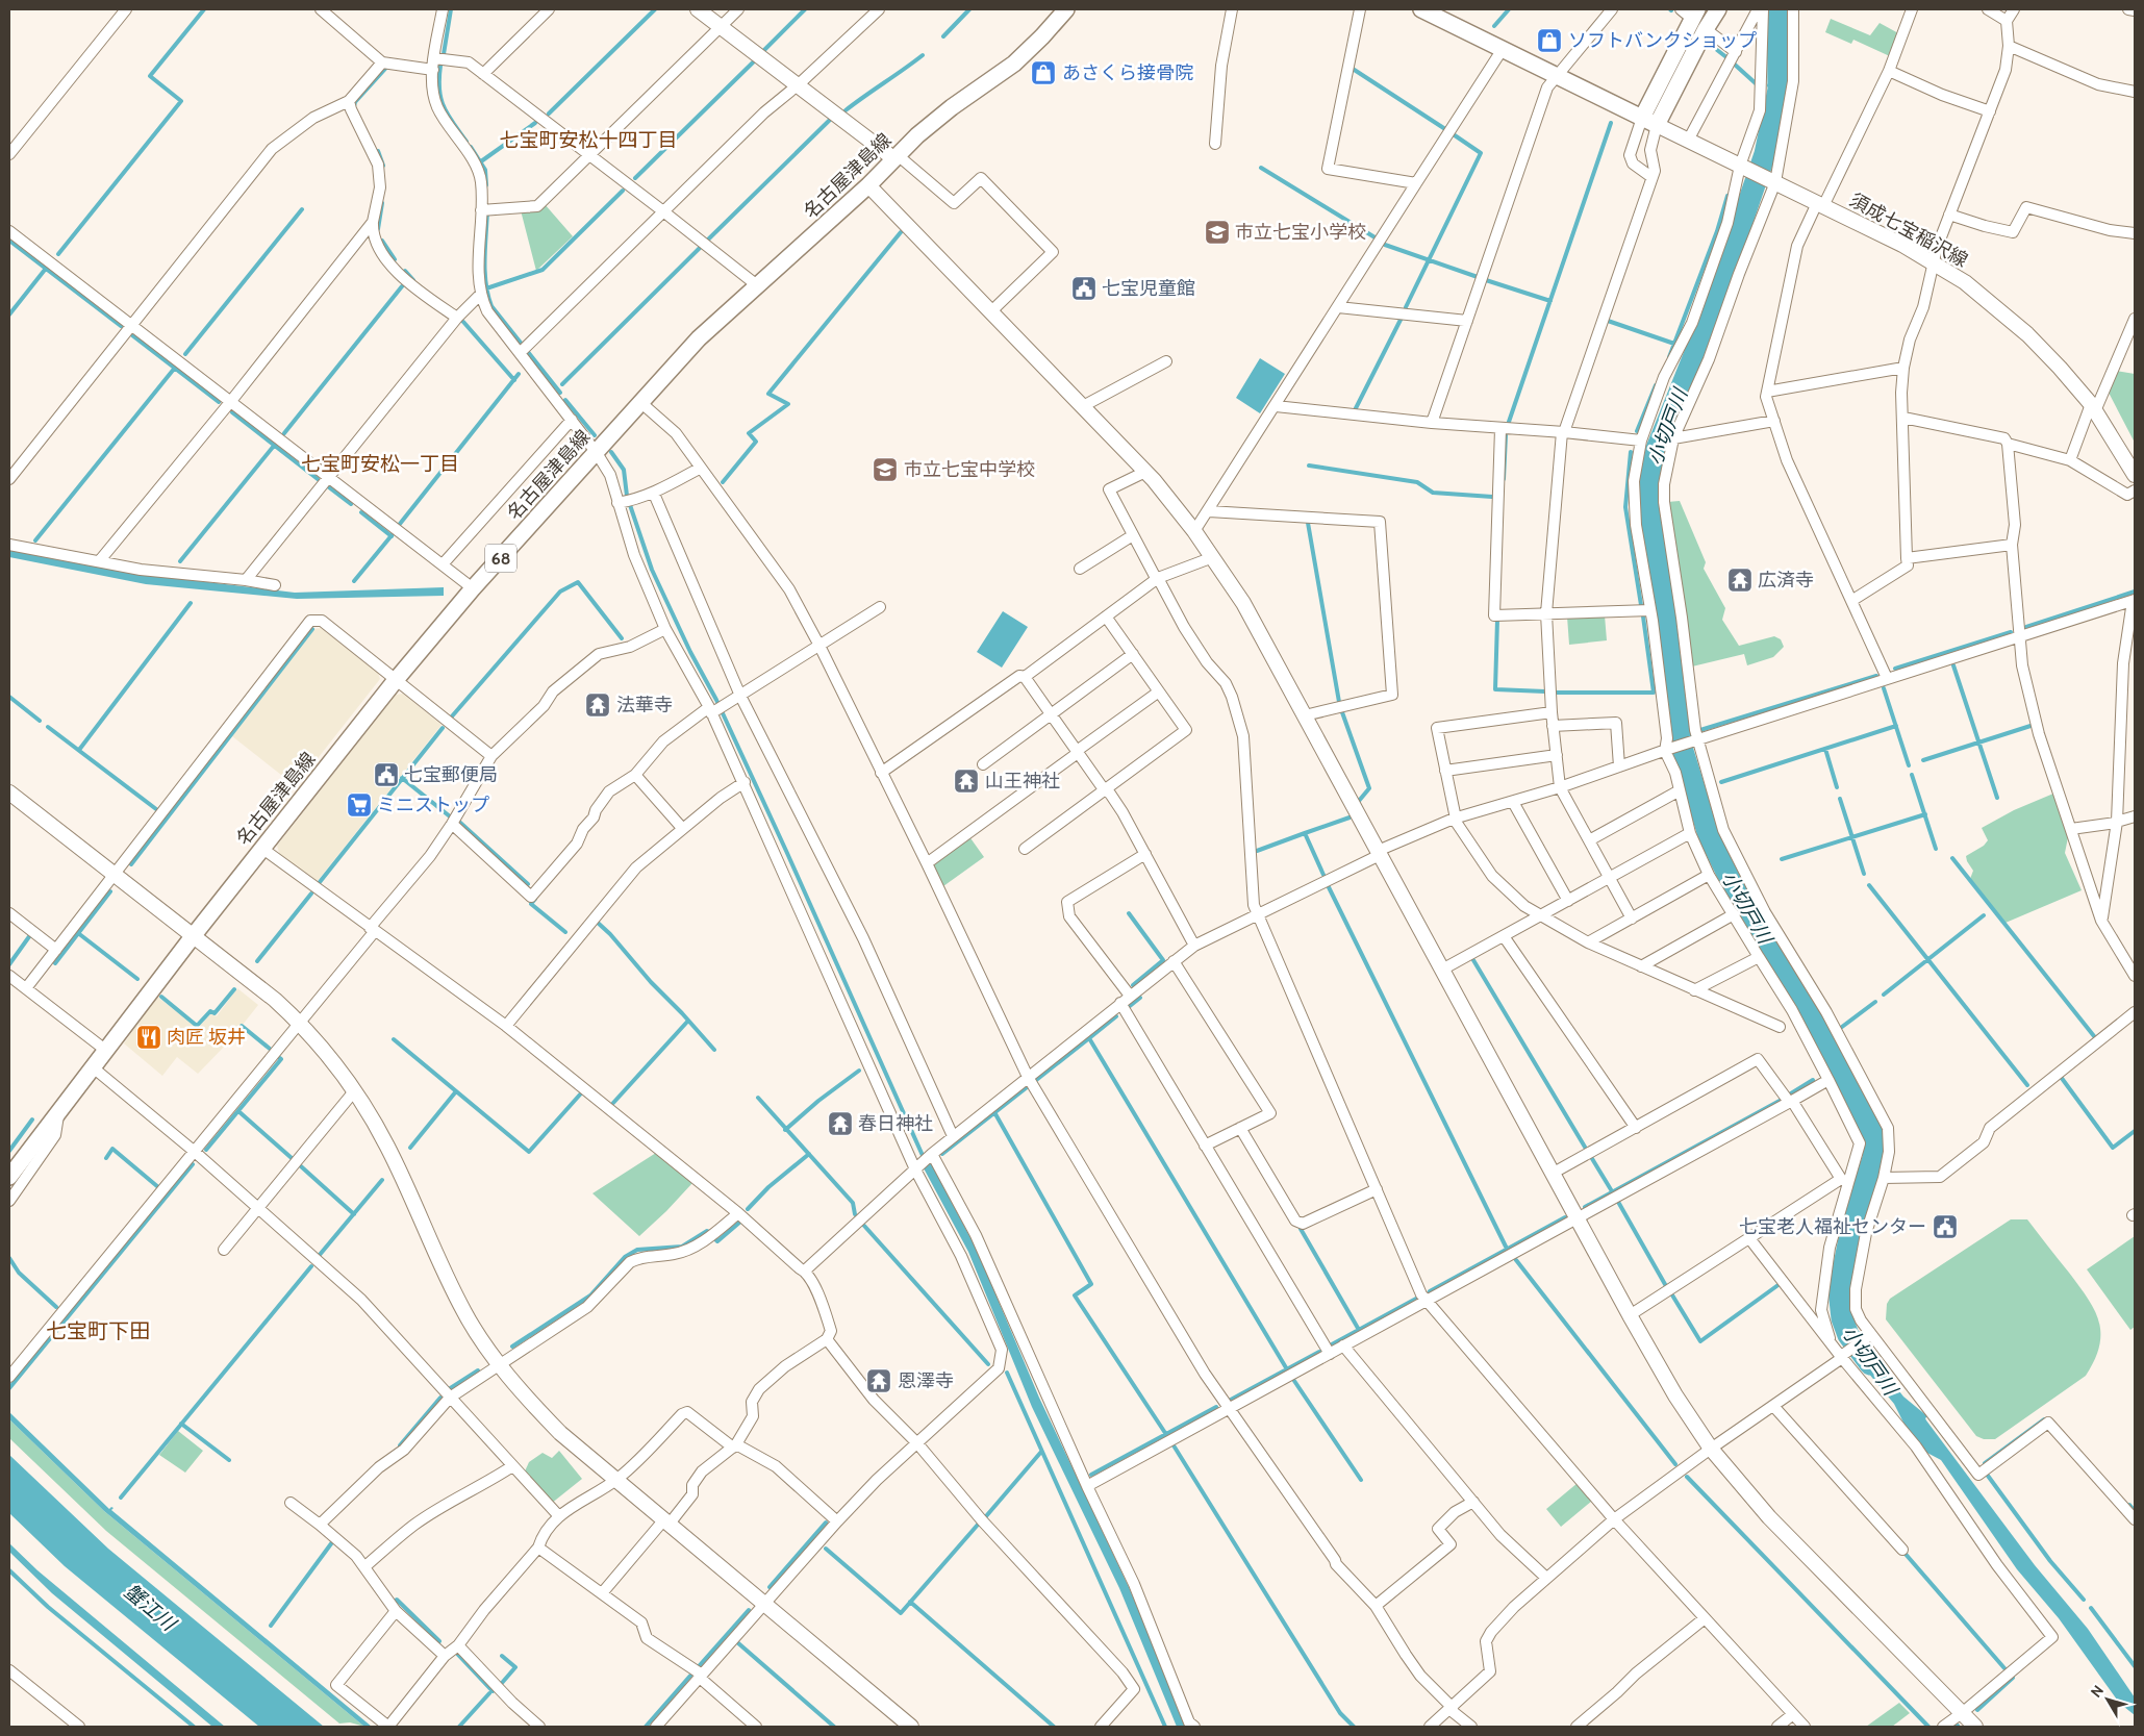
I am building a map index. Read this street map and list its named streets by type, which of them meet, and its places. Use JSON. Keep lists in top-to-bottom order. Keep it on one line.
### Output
{"streets":{"main road":["名古屋津島線","68"],"street":["須成七宝稲沢線"]},"districts":["七宝町安松十四丁目","七宝町安松一丁目","七宝町下田"],"water":["小切戸川","蟹江川"],"places":{"shop":["ソフトバンクショップ","あさくら接骨院"],"school or university":["市立七宝小学校","市立七宝中学校"],"public building":["七宝児童館","七宝郵便局","七宝老人福祉センター"],"temple":["広済寺","法華寺","山王神社","春日神社","恩澤寺"],"supermarket":["ミニストップ"],"restaurant":["肉匠 坂井"]},"north":"top left"}
